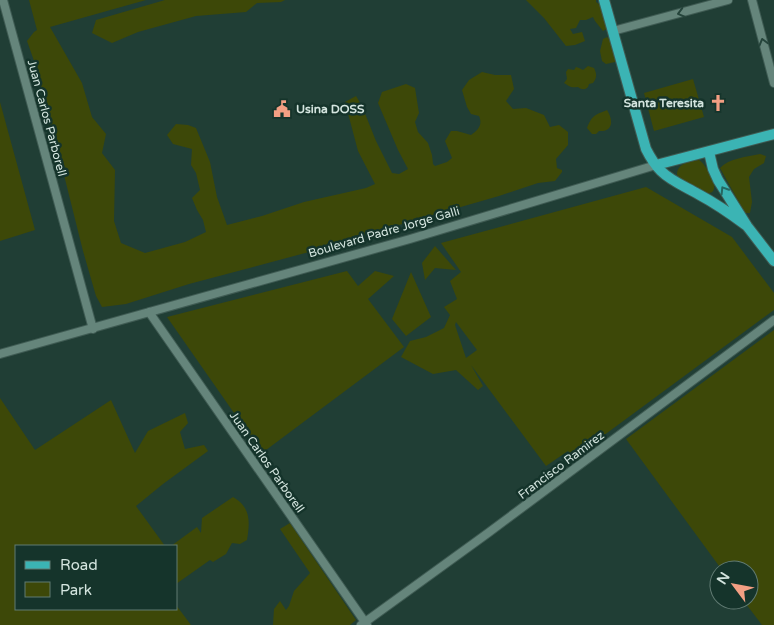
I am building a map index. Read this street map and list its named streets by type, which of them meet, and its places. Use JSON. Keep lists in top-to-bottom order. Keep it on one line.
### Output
{"streets":{"main road":["Boulevard Padre Jorge Galli"],"street":["Juan Carlos Parborell","Francisco Ramirez"]},"crossings":[["Juan Carlos Parborell","Boulevard Padre Jorge Galli"],["Juan Carlos Parborell","Francisco Ramirez"]],"places":{"church":["Santa Teresita"],"public building":["Usina DOSS"]},"legend":["Road","Park"],"north":"top left"}
